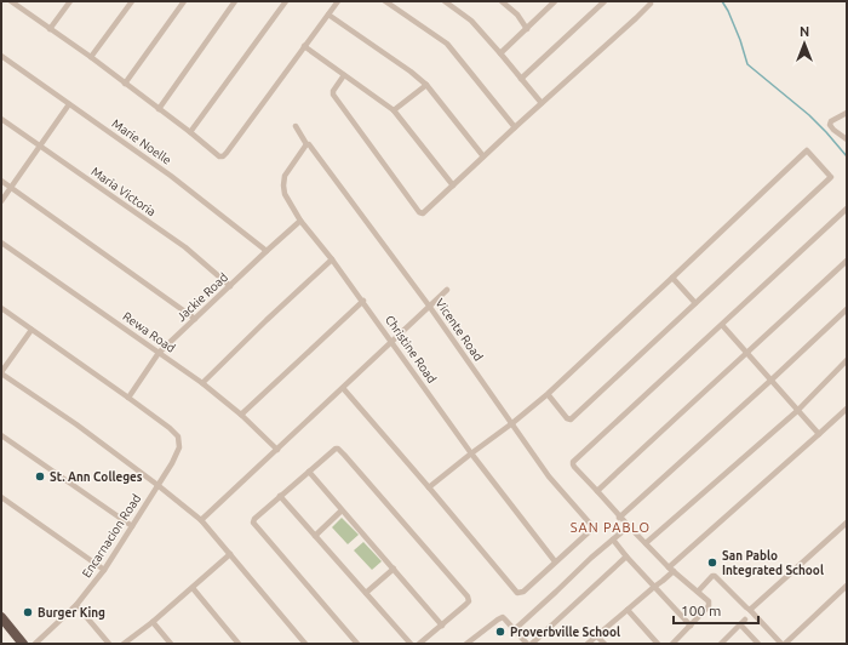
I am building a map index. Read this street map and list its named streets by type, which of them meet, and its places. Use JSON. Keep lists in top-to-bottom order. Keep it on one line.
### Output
{"streets":{"street":["Marie Noelle","Maria Victoria","Jackie Road","Vicente Road","Rewa Road","Christine Road","Encarnacion Road"]},"crossings":[["Marie Noelle","Jackie Road"],["Maria Victoria","Jackie Road"],["Jackie Road","Rewa Road"],["Jackie Road","Christine Road"],["Jackie Road","Encarnacion Road"],["Vicente Road","Christine Road"]],"districts":["SAN PABLO"],"places":["St. Ann Colleges","San Pablo Integrated School","Burger King","Proverbville School"],"scale_bar":"100 m","north":"top"}
